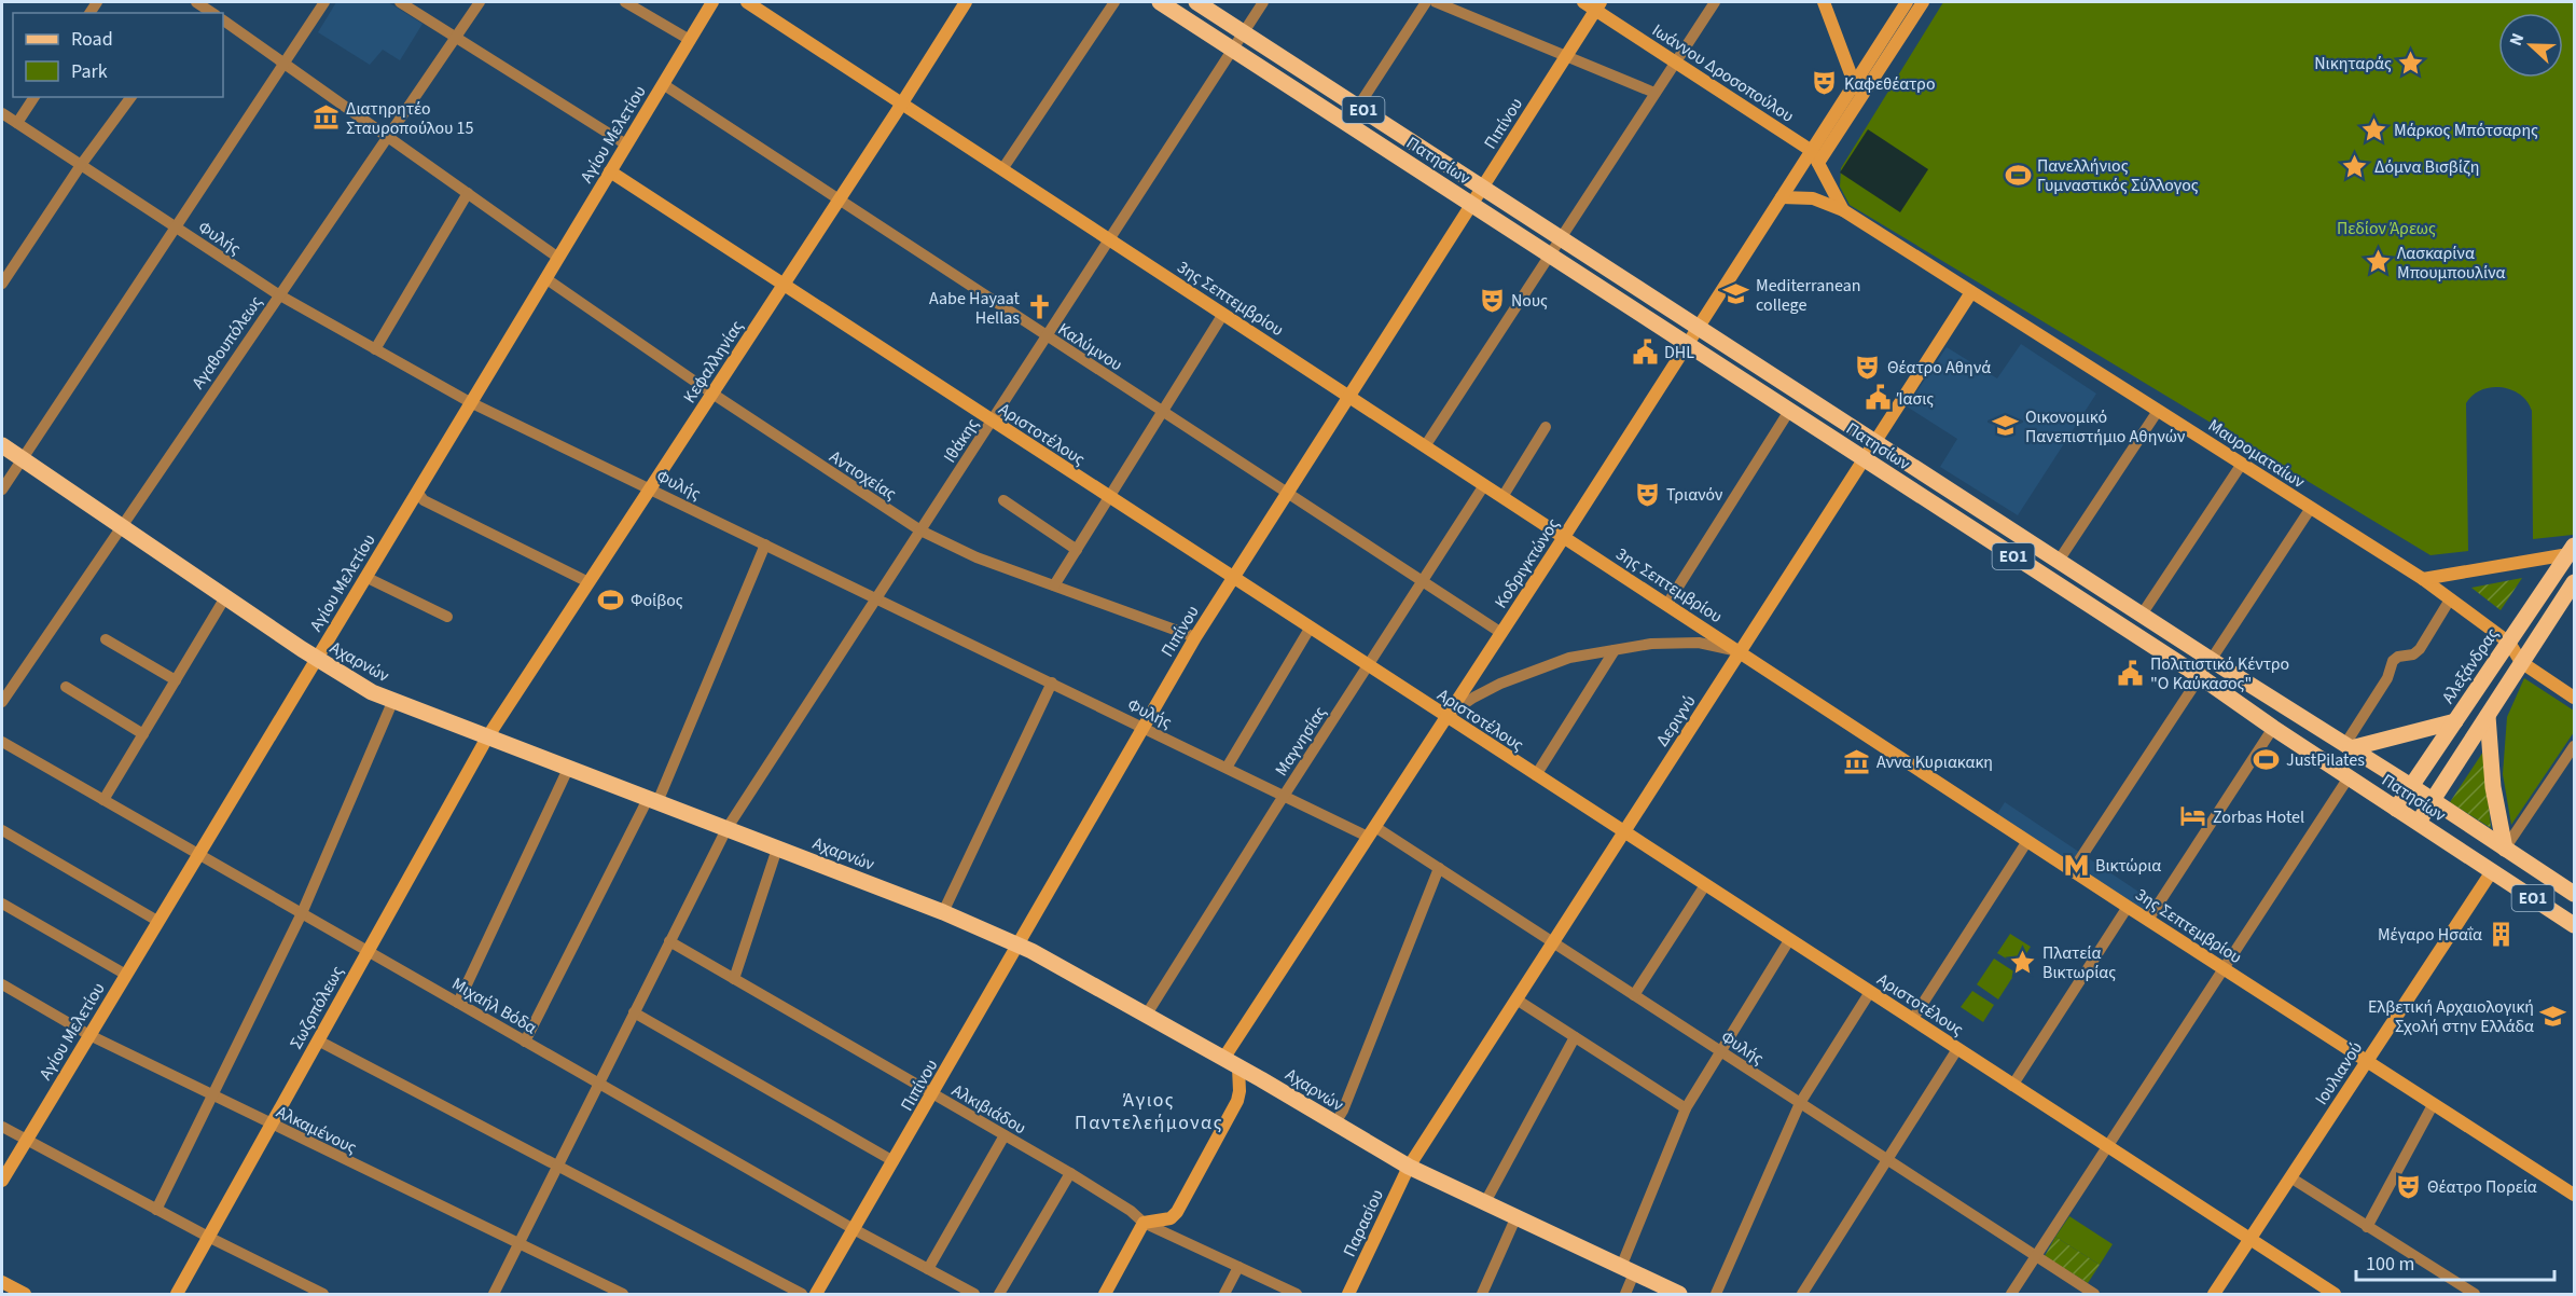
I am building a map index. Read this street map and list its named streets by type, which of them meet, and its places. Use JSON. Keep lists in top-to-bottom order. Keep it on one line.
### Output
{"streets":{"main road":["Ιωάννου Δροσοπούλου","ΕΟ1","Πιπίνου","Αγίου Μελετίου","Πατησίων","3ης Σεπτεμβρίου","Κεφαλληνίας","Αριστοτέλους","Μαυροματαίων","Κοδριγκτώνος","Αχαρνών","Αλεξάνδρας","Δεριγνύ","Σωζοπόλεως","Ιουλιανού","Παρασίου"],"street":["Φυλής","Αγαθουπόλεως","Καλύμνου","Ιθάκης","Αντιοχείας","Μαγνησίας","Μιχαήλ Βόδα","Αλκιβιάδου","Αλκαμένους"]},"crossings":[["Ιωάννου Δροσοπούλου","Πιπίνου"],["Ιωάννου Δροσοπούλου","Κοδριγκτώνος"],["Πιπίνου","Πατησίων"],["Πιπίνου","Φυλής"],["Πιπίνου","3ης Σεπτεμβρίου"],["Πιπίνου","Καλύμνου"],["Πιπίνου","Αριστοτέλους"],["Πιπίνου","Αντιοχείας"],["Πιπίνου","Αχαρνών"],["Πιπίνου","Μιχαήλ Βόδα"],["Πιπίνου","Αλκιβιάδου"],["Αγίου Μελετίου","Φυλής"],["Αγίου Μελετίου","Καλύμνου"],["Αγίου Μελετίου","Αριστοτέλους"],["Αγίου Μελετίου","Αντιοχείας"],["Αγίου Μελετίου","Αχαρνών"],["Αγίου Μελετίου","Μιχαήλ Βόδα"],["Αγίου Μελετίου","Αλκαμένους"],["Πατησίων","Ιθάκης"],["Πατησίων","Κοδριγκτώνος"],["Πατησίων","Αλεξάνδρας"],["Πατησίων","Δεριγνύ"],["Πατησίων","Ιουλιανού"],["Φυλής","Αγαθουπόλεως"],["Φυλής","Κεφαλληνίας"],["Φυλής","Ιθάκης"],["Φυλής","Κοδριγκτώνος"],["Φυλής","Δεριγνύ"],["Φυλής","Μαγνησίας"],["3ης Σεπτεμβρίου","Κεφαλληνίας"],["3ης Σεπτεμβρίου","Ιθάκης"],["3ης Σεπτεμβρίου","Κοδριγκτώνος"],["3ης Σεπτεμβρίου","Δεριγνύ"],["3ης Σεπτεμβρίου","Μαγνησίας"],["3ης Σεπτεμβρίου","Ιουλιανού"],["Αγαθουπόλεως","Αχαρνών"],["Καλύμνου","Κεφαλληνίας"],["Καλύμνου","Ιθάκης"],["Καλύμνου","Κοδριγκτώνος"],["Καλύμνου","Μαγνησίας"],["Κεφαλληνίας","Αριστοτέλους"],["Κεφαλληνίας","Αντιοχείας"],["Κεφαλληνίας","Αχαρνών"],["Κεφαλληνίας","Σωζοπόλεως"],["Αριστοτέλους","Ιθάκης"],["Αριστοτέλους","Κοδριγκτώνος"],["Αριστοτέλους","Δεριγνύ"],["Αριστοτέλους","Μαγνησίας"],["Αριστοτέλους","Ιουλιανού"],["Ιθάκης","Αντιοχείας"],["Ιθάκης","Αχαρνών"],["Ιθάκης","Μιχαήλ Βόδα"],["Ιθάκης","Αλκιβιάδου"],["Ιθάκης","Αλκαμένους"],["Μαυροματαίων","Κοδριγκτώνος"],["Μαυροματαίων","Αλεξάνδρας"],["Μαυροματαίων","Δεριγνύ"],["Κοδριγκτώνος","Αχαρνών"],["Αχαρνών","Δεριγνύ"],["Αχαρνών","Μαγνησίας"],["Αχαρνών","Σωζοπόλεως"],["Αχαρνών","Παρασίου"],["Δεριγνύ","Παρασίου"],["Μιχαήλ Βόδα","Σωζοπόλεως"],["Σωζοπόλεως","Αλκαμένους"]],"districts":["Άγιος Παντελεήμονας"],"parks":["Πεδίον Άρεως"],"places":{"place":["Νικηταράς","Μάρκος Μπότσαρης","Δόμνα Βισβίζη","Λασκαρίνα Μπουμπουλίνα","Πλατεία Βικτωρίας"],"theatre":["Καφεθέατρο","Νους","Θέατρο Αθηνά","Τριανόν","Θέατρο Πορεία"],"museum":["Διατηρητέο Σταυροπούλου 15","Αννα Κυριακακη"],"sports":["Πανελλήνιος Γυμναστικός Σύλλογος","Φοίβος","JustPilates"],"school or university":["Mediterranean college","Οικονομικό Πανεπιστήμιο Αθηνών","Ελβετική Αρχαιολογική Σχολή στην Ελλάδα"],"church":["Aabe Hayaat Hellas"],"public building":["DHL","Ίασις","Πολιτιστικό Κέντρο \"Ο Καύκασος\""],"hotel":["Zorbas Hotel"],"metro station":["Βικτώρια"],"building":["Μέγαρο Ησαΐα"]},"legend":["Road","Park"],"scale_bar":"100 m","north":"left"}
